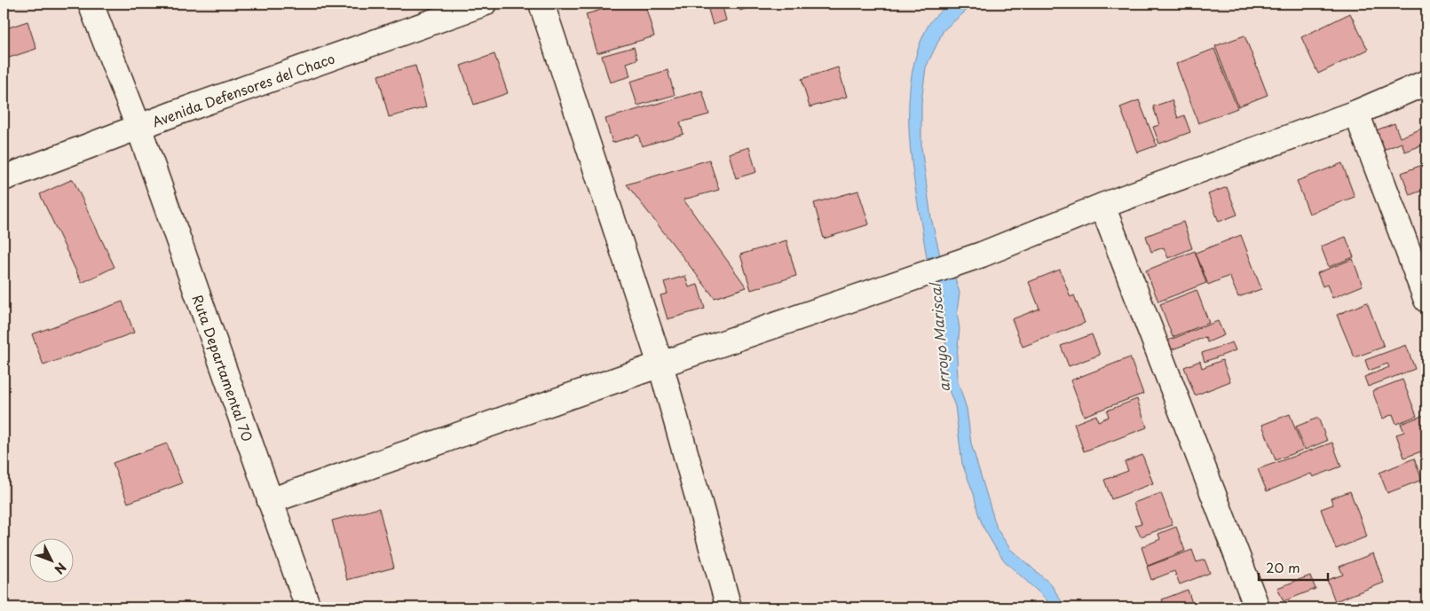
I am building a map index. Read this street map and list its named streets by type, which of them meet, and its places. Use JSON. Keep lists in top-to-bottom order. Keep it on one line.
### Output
{"streets":{"street":["Avenida Defensores del Chaco","Ruta Departamental 70"]},"crossings":[["Avenida Defensores del Chaco","Ruta Departamental 70"]],"water":["arroyo Mariscal"],"scale_bar":"20 m","north":"bottom right"}
